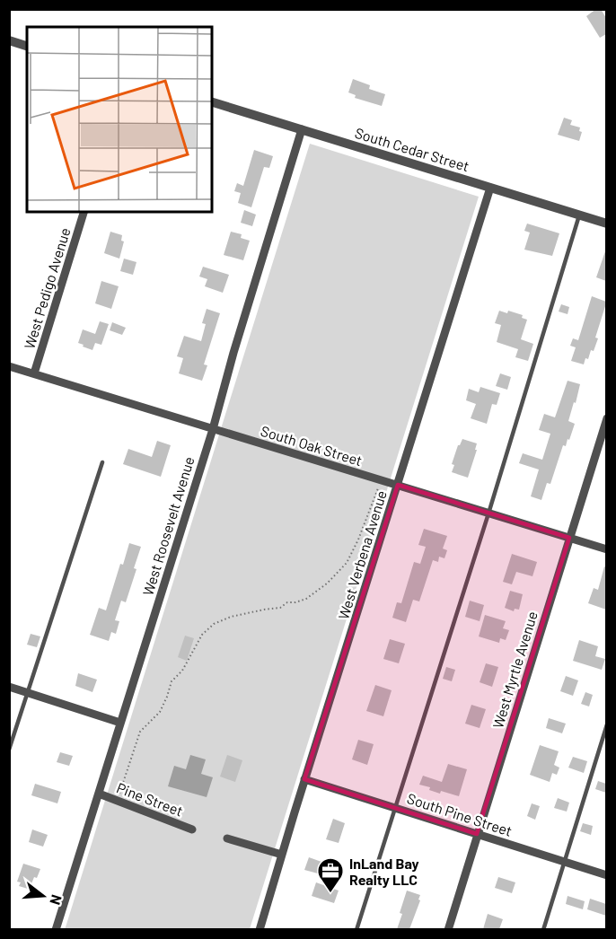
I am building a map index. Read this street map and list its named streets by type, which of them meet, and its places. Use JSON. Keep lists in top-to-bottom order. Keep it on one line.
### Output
{"streets":{"street":["South Cedar Street","West Pedigo Avenue","South Oak Street","West Roosevelt Avenue","West Verbena Avenue","West Myrtle Avenue","Pine Street","South Pine Street"]},"crossings":[["South Cedar Street","West Roosevelt Avenue"],["South Cedar Street","West Verbena Avenue"],["West Pedigo Avenue","South Oak Street"],["South Oak Street","West Roosevelt Avenue"],["South Oak Street","West Verbena Avenue"],["South Oak Street","West Myrtle Avenue"],["West Roosevelt Avenue","Pine Street"],["West Verbena Avenue","South Pine Street"],["West Myrtle Avenue","South Pine Street"]],"places":{"office":["InLand Bay Realty LLC"]},"north":"right"}
